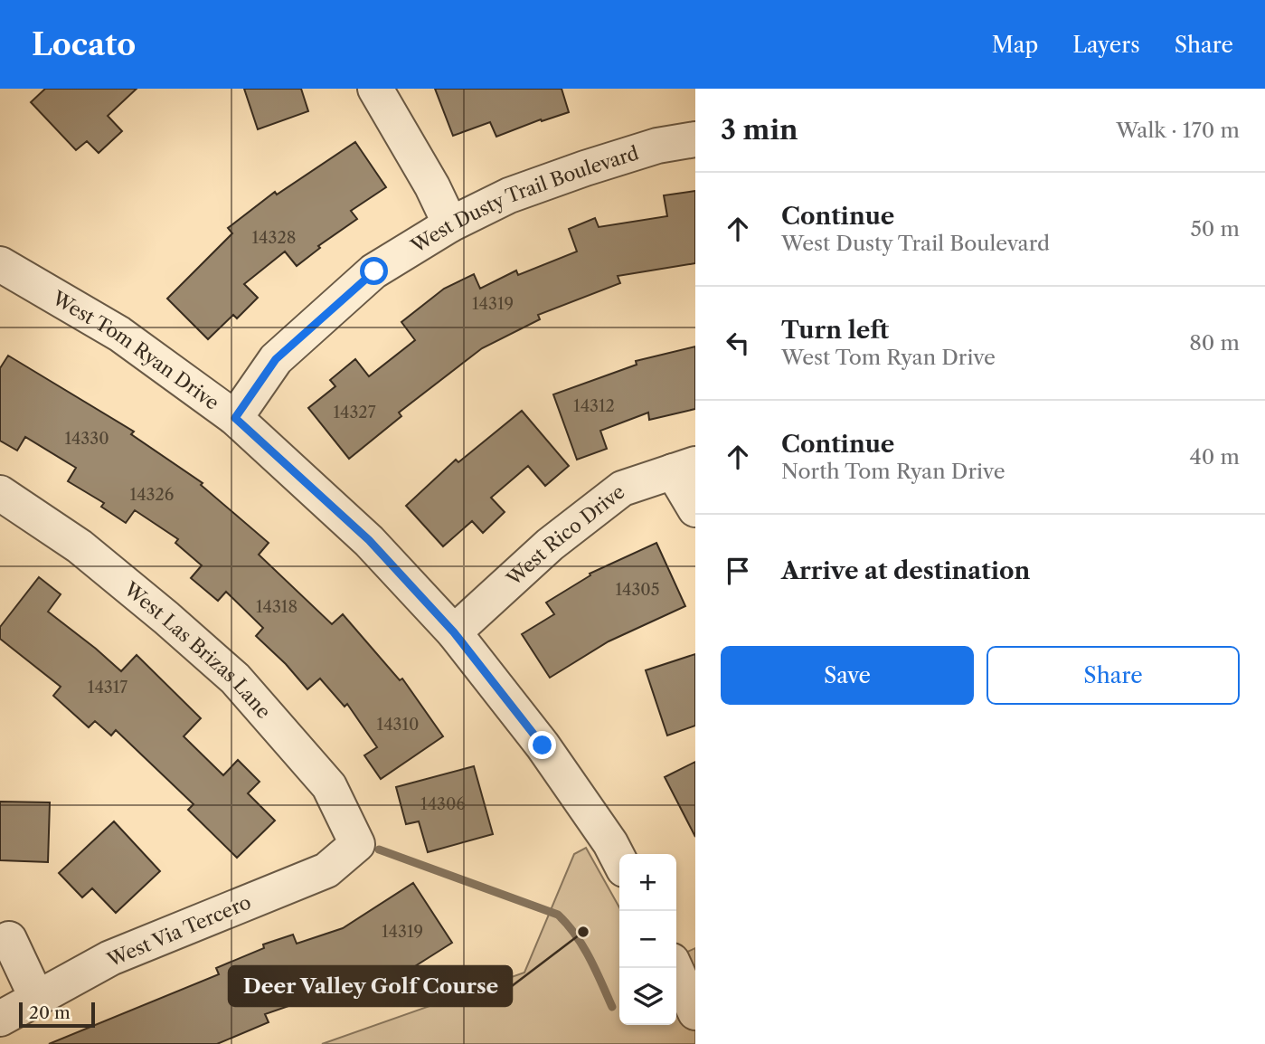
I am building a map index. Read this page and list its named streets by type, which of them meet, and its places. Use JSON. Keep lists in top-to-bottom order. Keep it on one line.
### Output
{"streets":{"street":["West Dusty Trail Boulevard","West Tom Ryan Drive","West Rico Drive","West Las Brizas Lane","West Via Tercero"]},"crossings":[["West Dusty Trail Boulevard","West Tom Ryan Drive"],["West Tom Ryan Drive","West Rico Drive"],["West Las Brizas Lane","West Via Tercero"]],"places":["Deer Valley Golf Course"],"house_numbers":["14328","14319","14312","14327","14330","14326","14305","14318","14317","14310","14306","14319"],"scale_bar":"20 m","page":{"header":"Locato","nav":["Map","Layers","Share"],"heading":["3 min","Walk · 170 m"],"list":[["Continue","West Dusty Trail Boulevard","50 m"],["Turn left","West Tom Ryan Drive","80 m"],["Continue","North Tom Ryan Drive","40 m"],"Arrive at destination"],"buttons":["Save","Share"],"map_buttons":["+","−"],"scale":"20 m"}}
